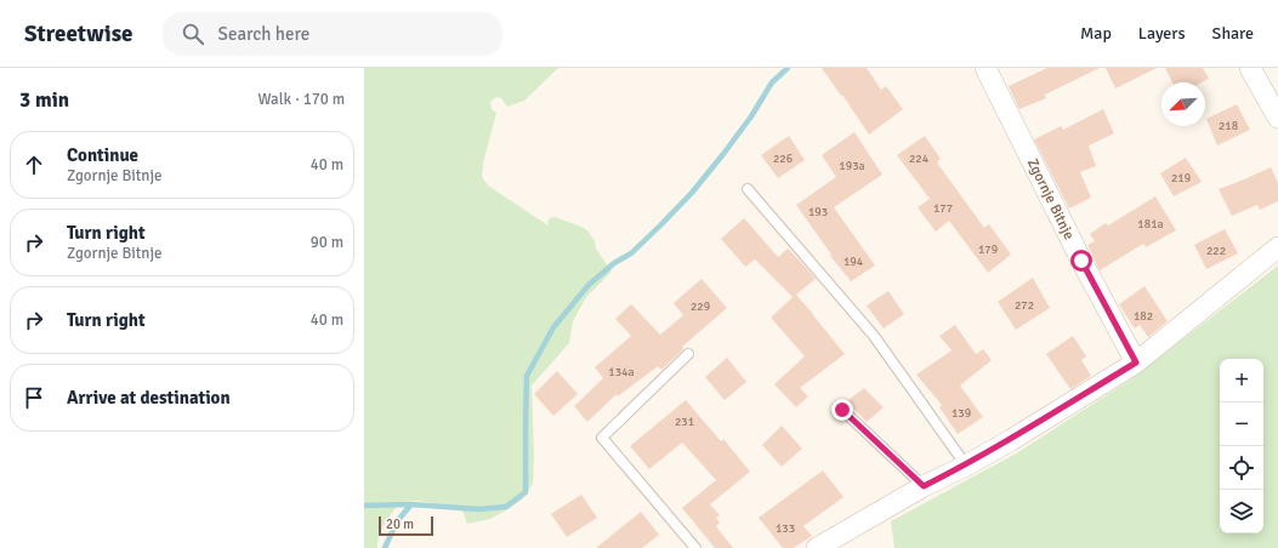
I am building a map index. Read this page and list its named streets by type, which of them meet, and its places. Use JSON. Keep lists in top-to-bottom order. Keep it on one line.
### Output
{"streets":{"street":["Zgornje Bitnje"]},"house_numbers":["218","226","224","193a","219","177","193","181a","179","222","194","272","229","182","134a","139","231","133"],"scale_bar":"20 m","north":"bottom left","page":{"header":"Streetwise","search":"Search here","nav":["Map","Layers","Share"],"heading":["3 min","Walk · 170 m"],"list":[["Continue","Zgornje Bitnje","40 m"],["Turn right","Zgornje Bitnje","90 m"],["Turn right","40 m"],"Arrive at destination"],"map_buttons":["+","−"],"scale":"20 m"}}
